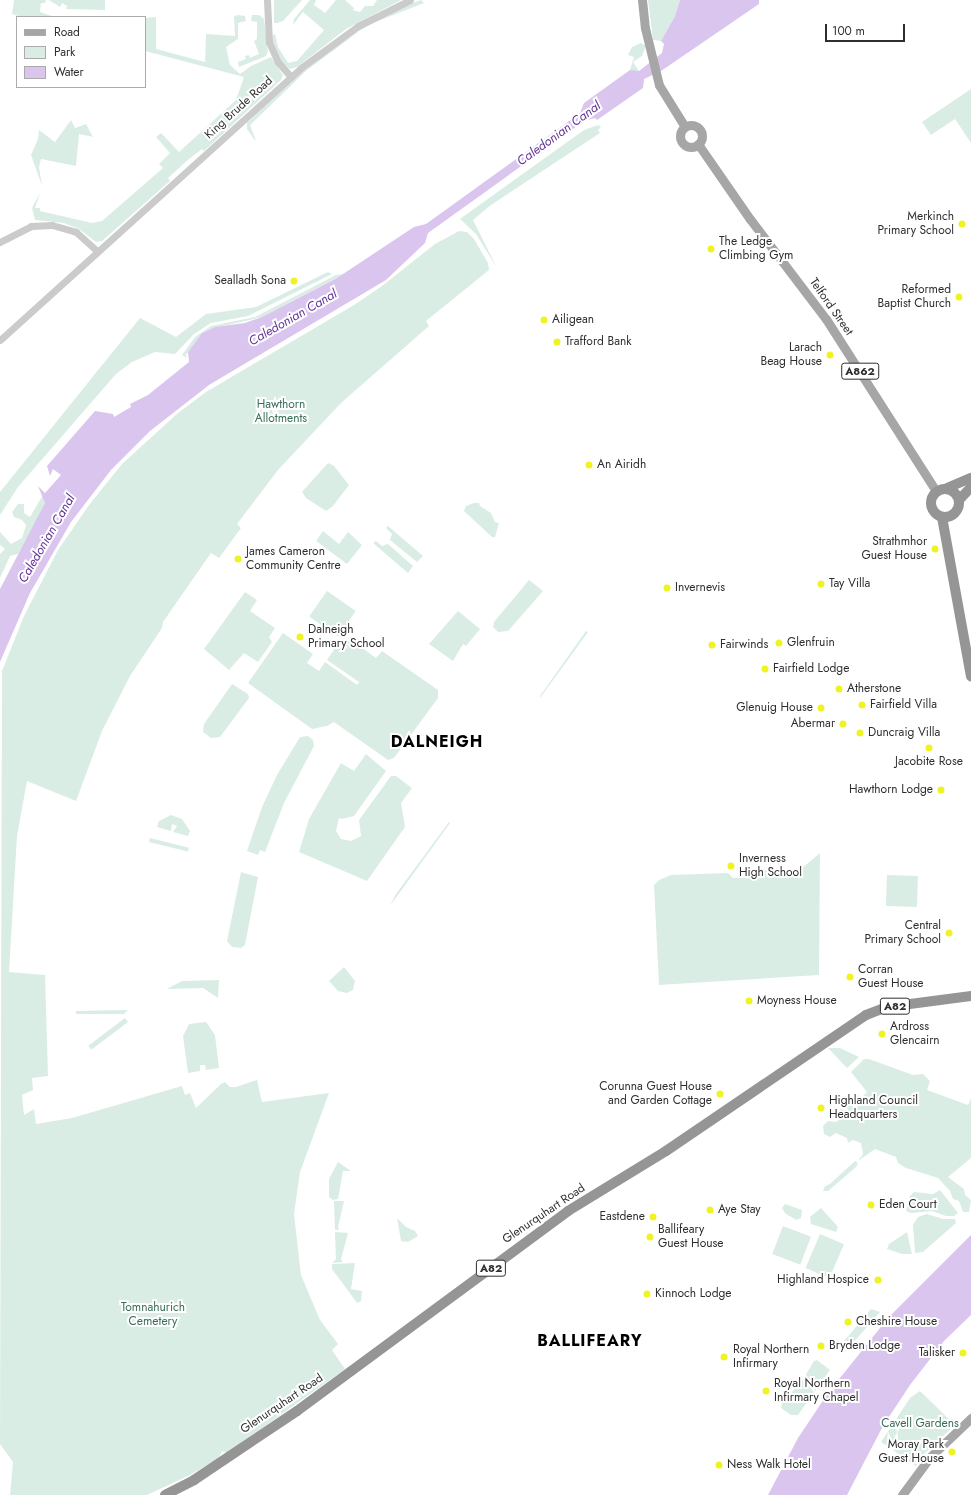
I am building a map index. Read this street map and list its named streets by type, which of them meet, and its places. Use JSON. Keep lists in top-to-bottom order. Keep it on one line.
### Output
{"streets":{"highway":["A82","Glenurquhart Road"],"main road":["Telford Street","A862"],"street":["King Brude Road"]},"crossings":[["Telford Street","A862"]],"districts":["DALNEIGH","BALLIFEARY"],"water":["Caledonian Canal"],"parks":["Hawthorn Allotments","Tomnahurich Cemetery","Cavell Gardens"],"places":["Merkinch Primary School","The Ledge Climbing Gym","Sealladh Sona","Reformed Baptist Church","Ailigean","Trafford Bank","Larach Beag House","An Airidh","Strathmhor Guest House","James Cameron Community Centre","Tay Villa","Invernevis","Dalneigh Primary School","Glenfruin","Fairwinds","Fairfield Lodge","Atherstone","Fairfield Villa","Glenuig House","Abermar","Duncraig Villa","Jacobite Rose","Hawthorn Lodge","Inverness High School","Central Primary School","Corran Guest House","Moyness House","Ardross Glencairn","Corunna Guest House and Garden Cottage","Highland Council Headquarters","Eden Court","Aye Stay","Eastdene","Ballifeary Guest House","Highland Hospice","Kinnoch Lodge","Cheshire House","Bryden Lodge","Talisker","Royal Northern Infirmary","Royal Northern Infirmary Chapel","Moray Park Guest House","Ness Walk Hotel"],"legend":["Road","Park","Water"],"scale_bar":"100 m"}
